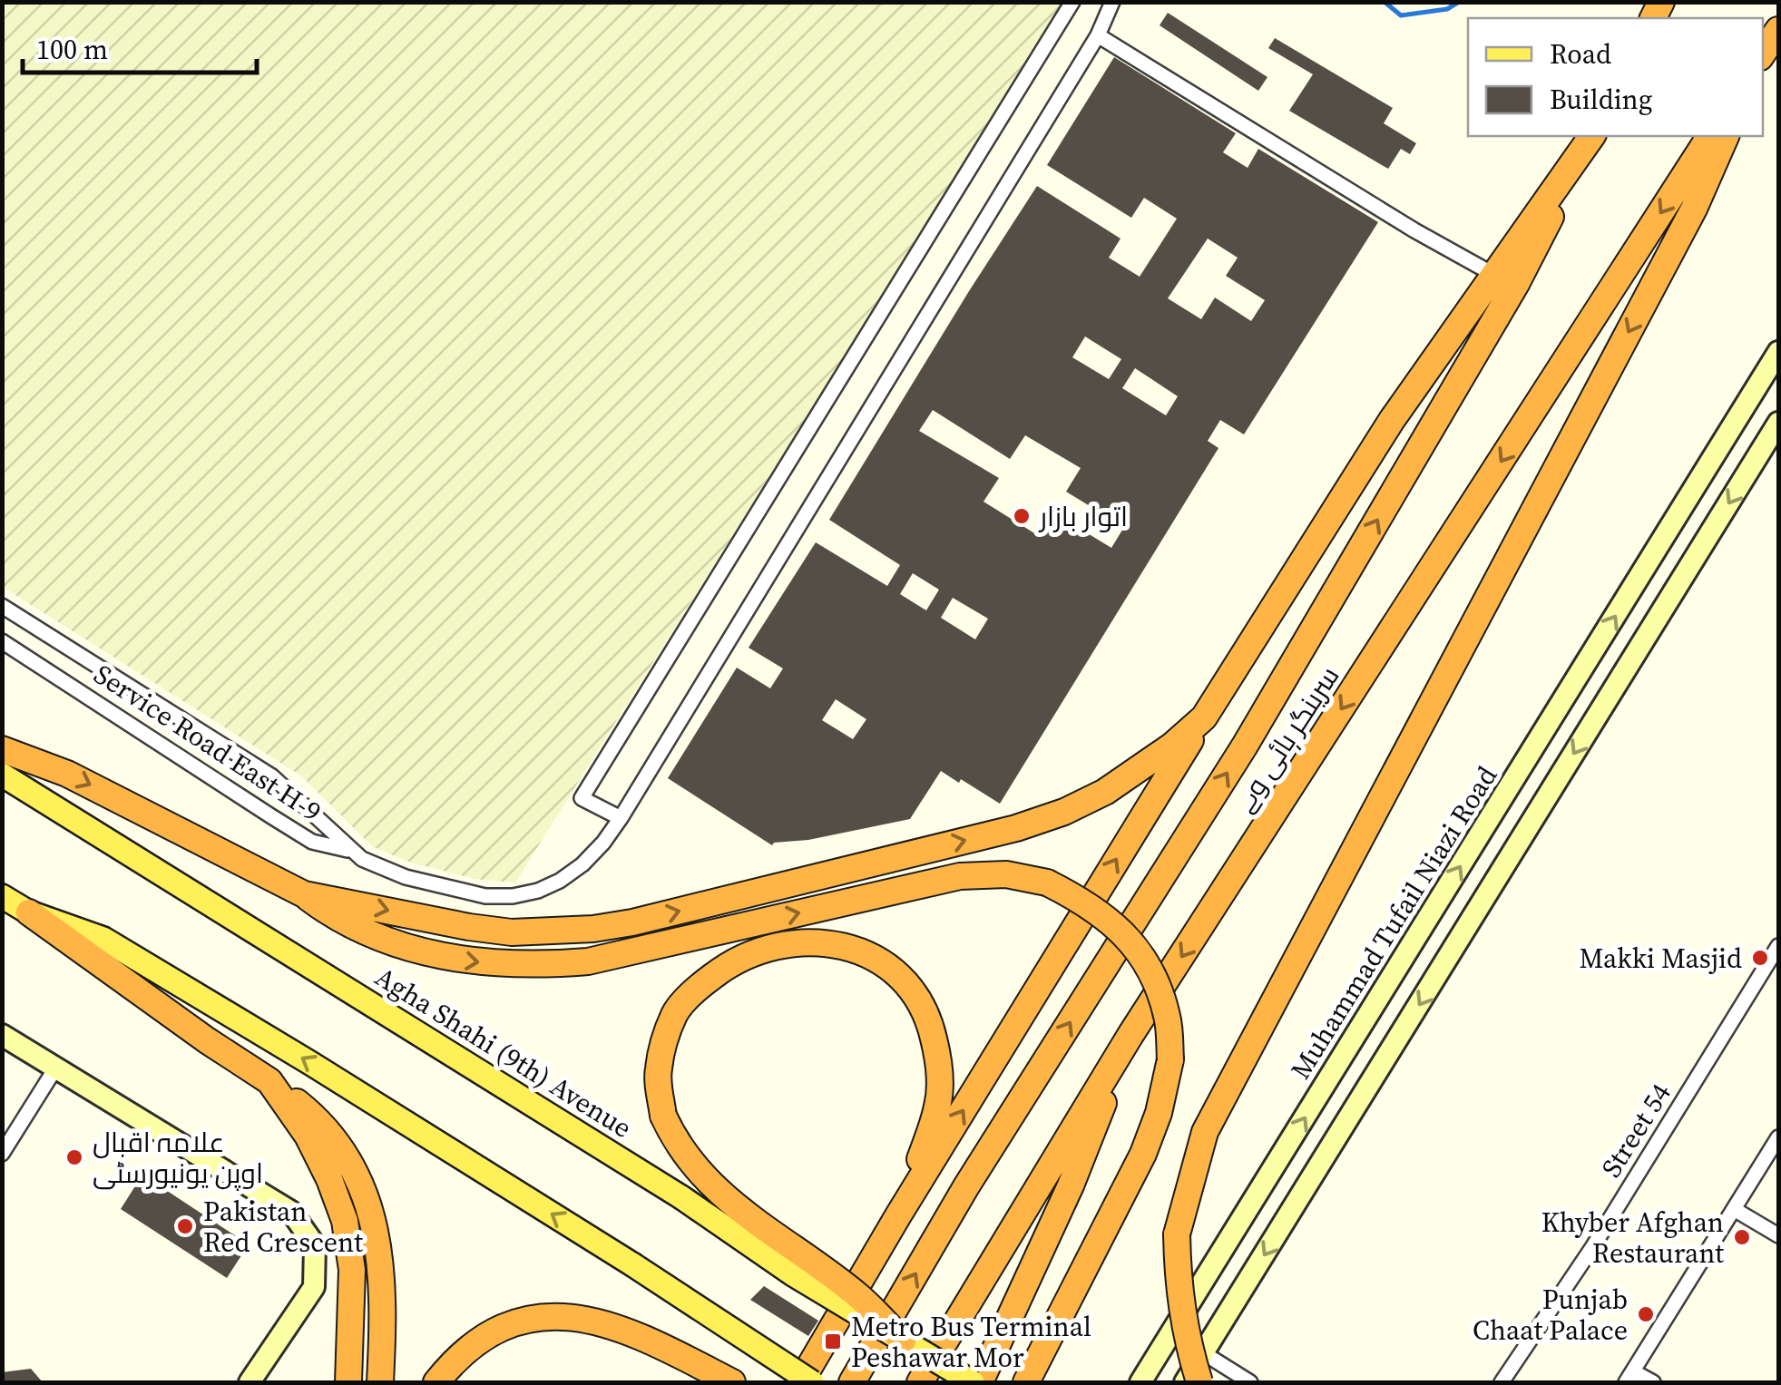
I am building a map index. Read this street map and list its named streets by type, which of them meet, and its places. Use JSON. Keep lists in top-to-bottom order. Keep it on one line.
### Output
{"streets":{"highway":["سرینگر ہائی وے"],"main road":["Muhammad Tufail Niazi Road","Agha Shahi (9th) Avenue"],"street":["Service Road East H-9","Street 54"]},"places":{"other":["اتوار بازار","Makki Masjid","علامہ اقبال اوپن یونیورسٹی","Pakistan Red Crescent","Khyber Afghan Restaurant","Punjab Chaat Palace"],"transit":["Metro Bus Terminal Peshawar Mor"]},"legend":["Road","Building"],"scale_bar":"100 m"}
